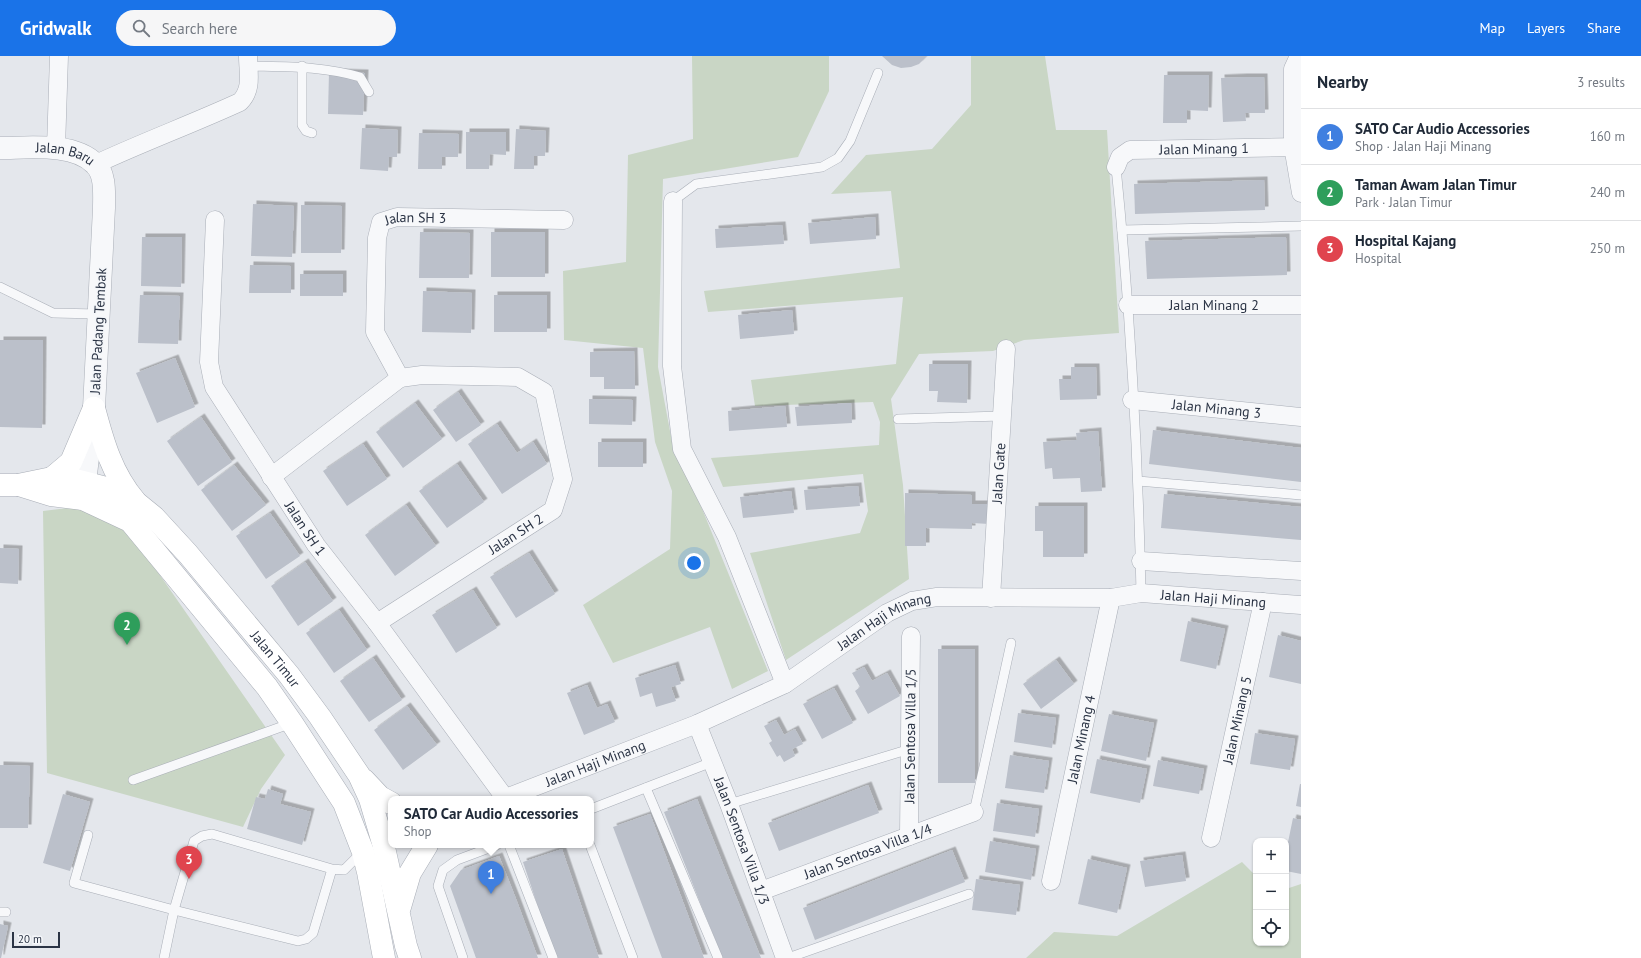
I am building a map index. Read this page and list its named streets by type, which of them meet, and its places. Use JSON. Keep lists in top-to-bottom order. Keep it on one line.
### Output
{"streets":{"main road":["Jalan Timur"],"street":["Jalan Minang 1","Jalan Baru","Jalan SH 3","Jalan Minang 2","Jalan Padang Tembak","Jalan Minang 3","Jalan Gate","Jalan SH 1","Jalan SH 2","Jalan Haji Minang","Jalan Minang 5","Jalan Sentosa Villa 1/5","Jalan Minang 4","Jalan Sentosa Villa 1/3","Jalan Sentosa Villa 1/4"]},"crossings":[["Jalan Baru","Jalan Padang Tembak"],["Jalan SH 3","Jalan SH 2"],["Jalan Padang Tembak","Jalan Timur"],["Jalan Gate","Jalan Haji Minang"],["Jalan SH 1","Jalan SH 2"],["Jalan Haji Minang","Jalan Minang 5"],["Jalan Haji Minang","Jalan Minang 4"],["Jalan Haji Minang","Jalan Sentosa Villa 1/3"],["Jalan Sentosa Villa 1/5","Jalan Sentosa Villa 1/4"],["Jalan Sentosa Villa 1/3","Jalan Sentosa Villa 1/4"]],"scale_bar":"20 m","page":{"header":"Gridwalk","search":"Search here","nav":["Map","Layers","Share"],"heading":["Nearby","3 results"],"list":[{"mark":"1","name":"SATO Car Audio Accessories","note":"Shop · Jalan Haji Minang","value":"160 m"},{"mark":"2","name":"Taman Awam Jalan Timur","note":"Park · Jalan Timur","value":"240 m"},{"mark":"3","name":"Hospital Kajang","note":"Hospital","value":"250 m"}],"pins":["2","3","1"],"popup":["SATO Car Audio Accessories","Shop"],"map_buttons":["+","−"],"scale":"20 m"}}
